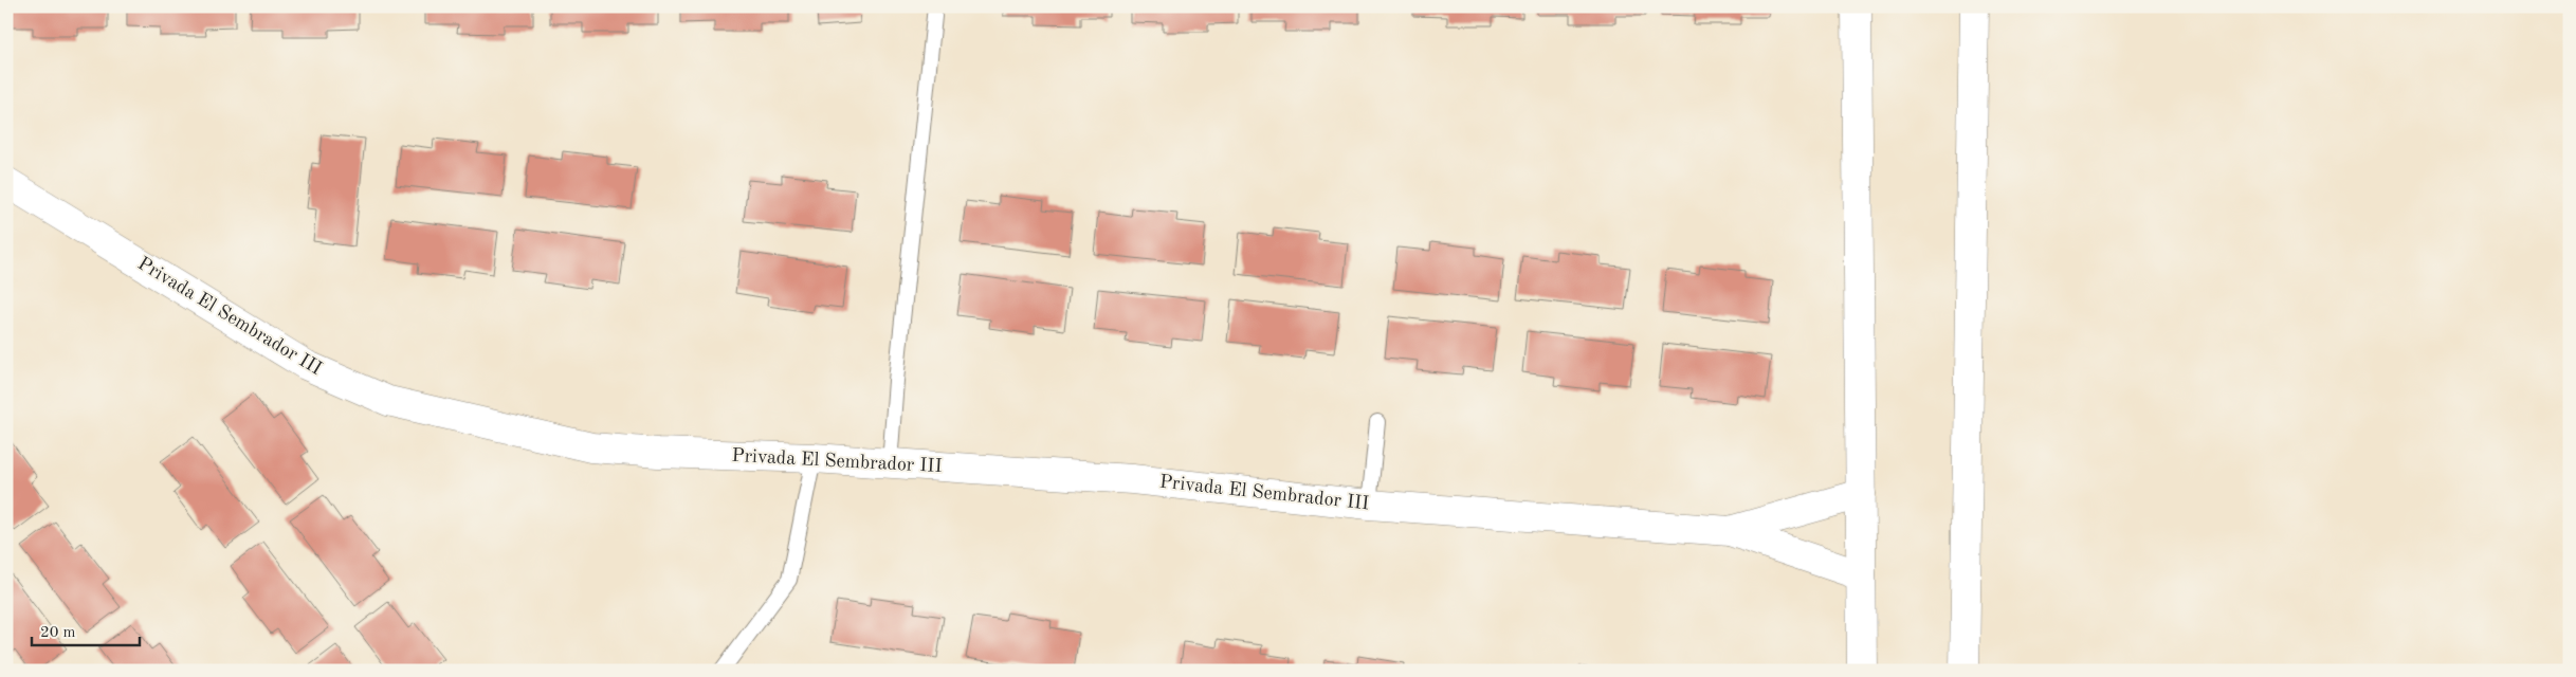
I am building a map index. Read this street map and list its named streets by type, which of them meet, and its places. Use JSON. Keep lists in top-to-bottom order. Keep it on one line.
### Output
{"streets":{"street":["Privada El Sembrador III"]},"scale_bar":"20 m"}
